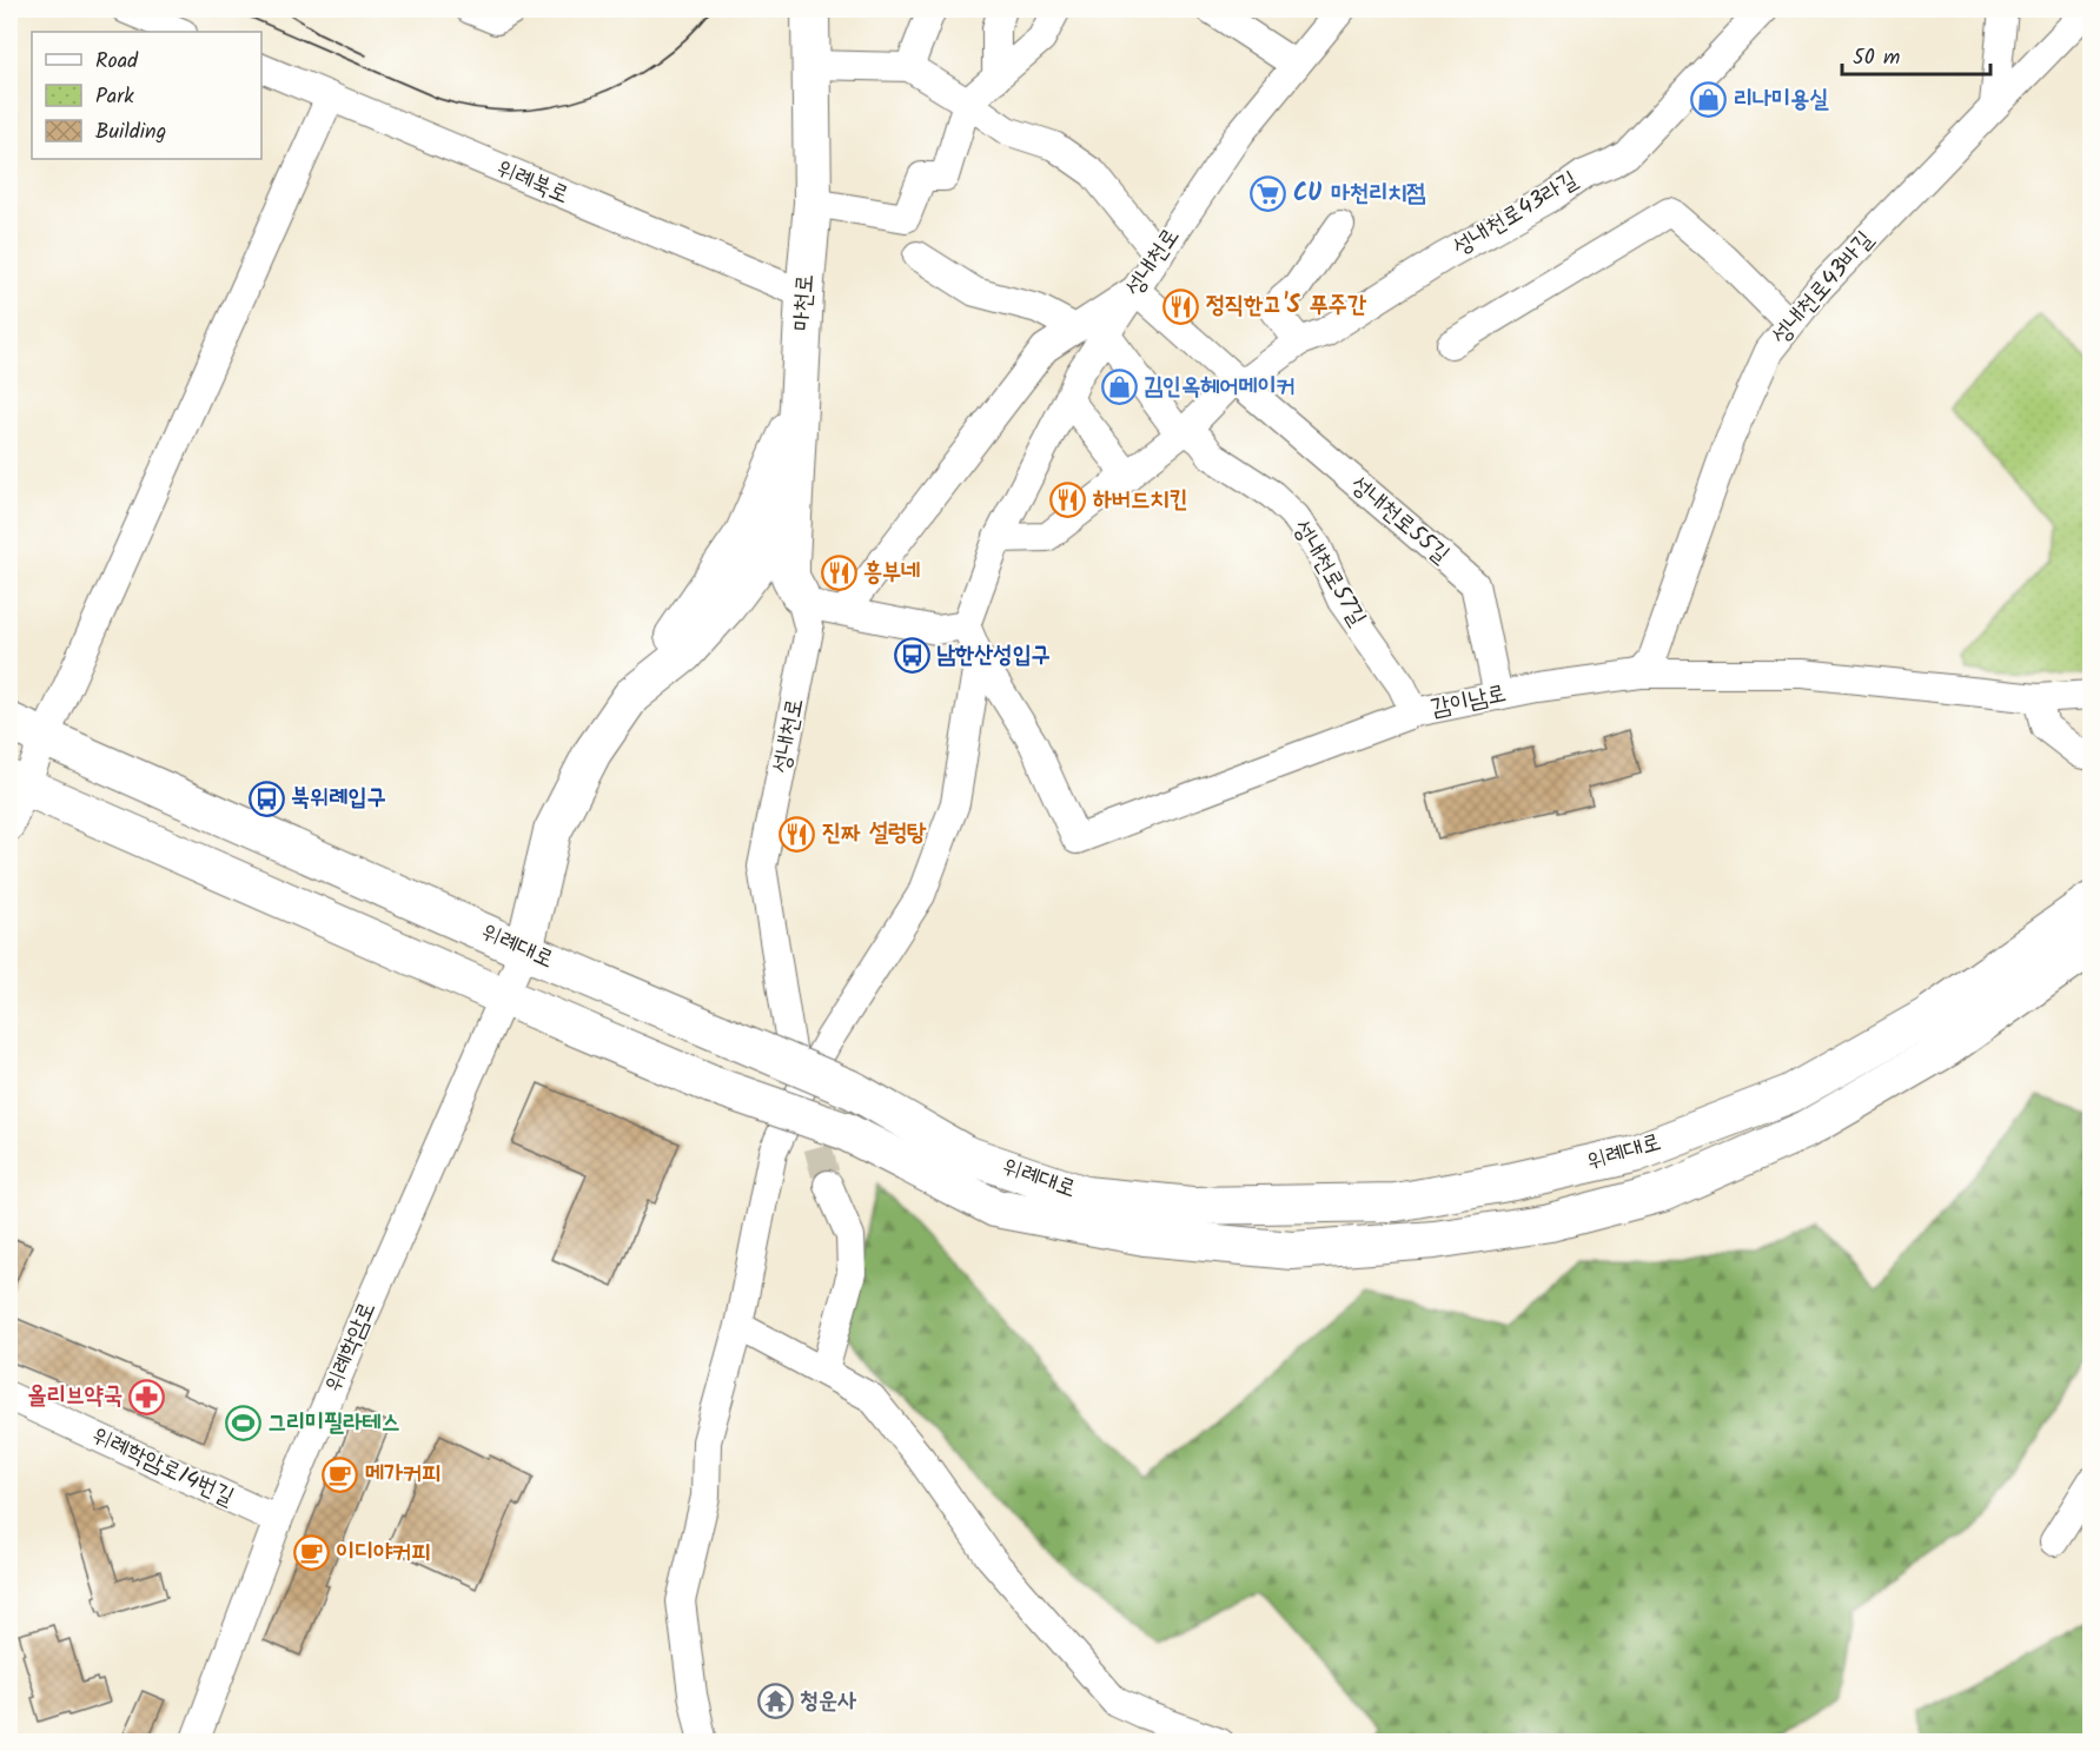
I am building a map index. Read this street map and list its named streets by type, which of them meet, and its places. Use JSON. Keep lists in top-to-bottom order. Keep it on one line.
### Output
{"streets":{"main road":["마천로","위례대로"],"street":["위례북로","성내천로43라길","성내천로","성내천로43바길","성내천로55길","성내천로57길","감이남로","위례학암로","위례학암로14번길"]},"crossings":[["위례북로","마천로"],["성내천로43라길","성내천로55길"],["성내천로","마천로"],["성내천로","성내천로55길"],["성내천로","성내천로57길"],["성내천로43바길","감이남로"],["성내천로55길","감이남로"],["성내천로57길","감이남로"],["위례대로","위례학암로"],["위례학암로","위례학암로14번길"]],"places":{"shop":["리나미용실","김인옥헤어메이커"],"supermarket":["CU 마천리치점"],"restaurant":["정직한고'S 푸주간","하버드치킨","흥부네","진짜 설렁탕"],"bus stop":["남한산성입구","북위례입구"],"pharmacy":["올리브약국"],"sports":["그리미필라테스"],"cafe":["메가커피","이디야커피"],"temple":["청운사"]},"legend":["Road","Park","Building"],"scale_bar":"50 m"}
